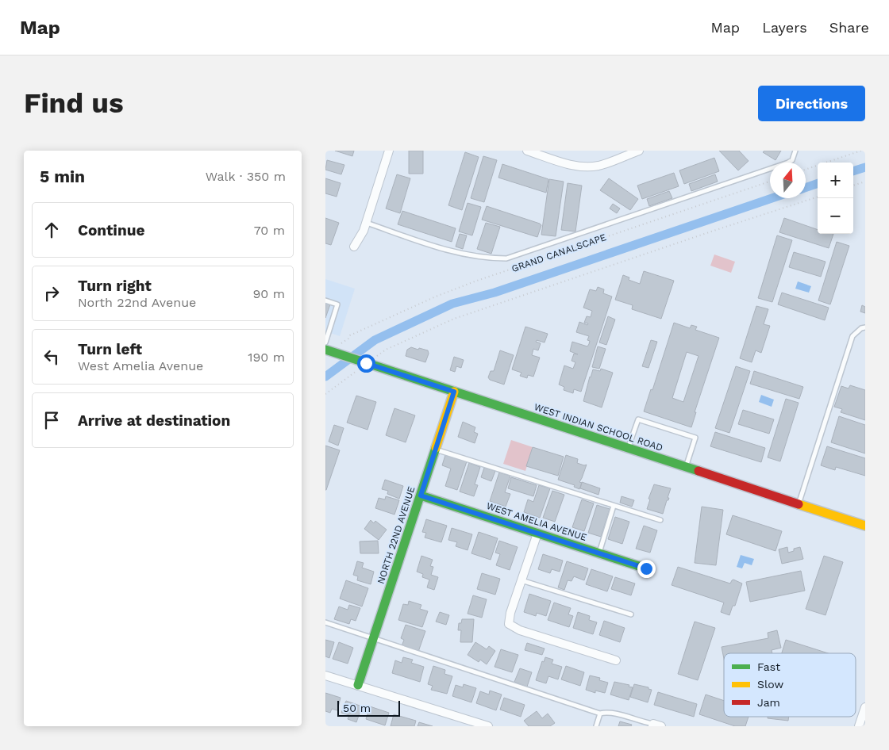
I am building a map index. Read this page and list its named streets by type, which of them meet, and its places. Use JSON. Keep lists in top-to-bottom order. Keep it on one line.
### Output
{"streets":{"main road":["WEST INDIAN SCHOOL ROAD","WEST AMELIA AVENUE","NORTH 22ND AVENUE"],"path":["GRAND CANALSCAPE"]},"crossings":[["WEST INDIAN SCHOOL ROAD","NORTH 22ND AVENUE"],["WEST AMELIA AVENUE","NORTH 22ND AVENUE"]],"legend":["Fast","Slow","Jam"],"scale_bar":"50 m","north":"top","page":{"header":"Map","nav":["Map","Layers","Share"],"buttons":"Directions","title":"Find us","heading":["5 min","Walk · 350 m"],"map_buttons":["+","−"],"list":[["Continue","70 m"],["Turn right","North 22nd Avenue","90 m"],["Turn left","West Amelia Avenue","190 m"],"Arrive at destination"],"scale":"50 m"}}
